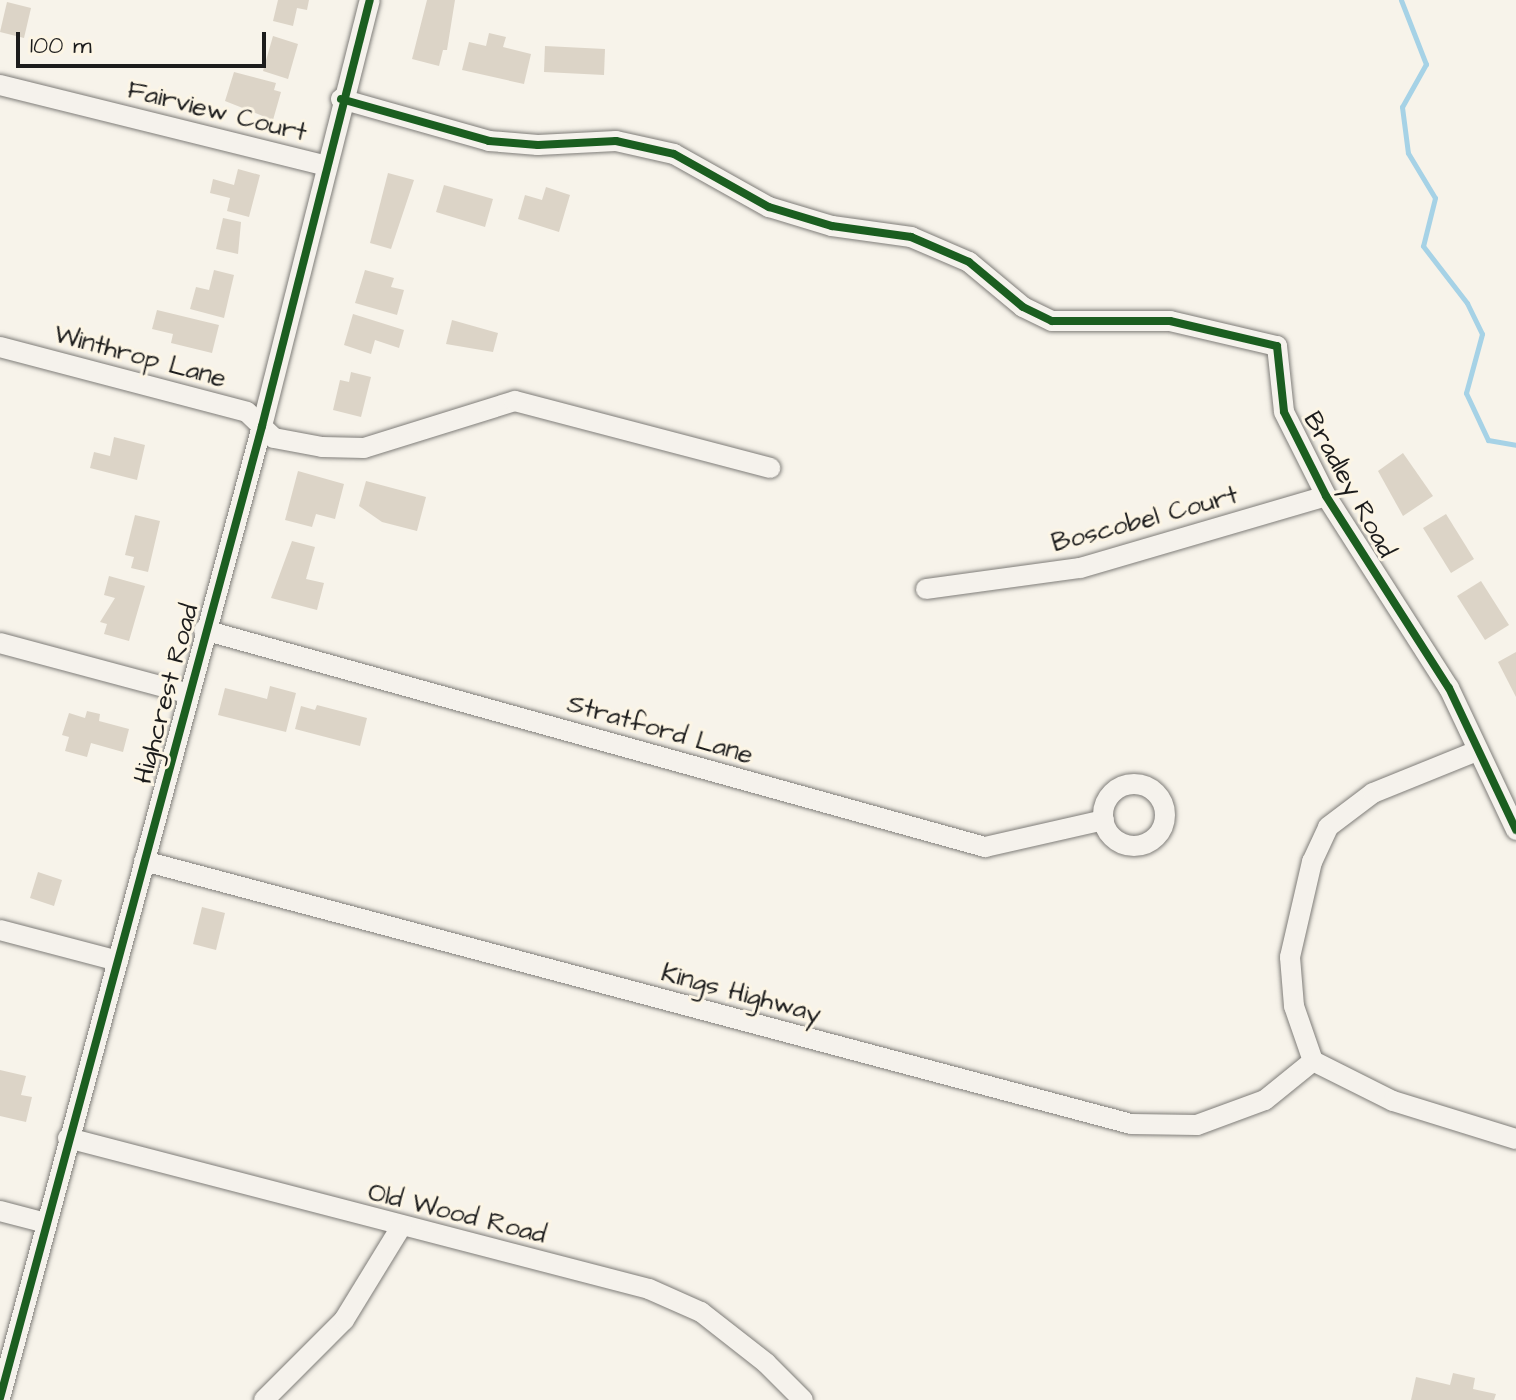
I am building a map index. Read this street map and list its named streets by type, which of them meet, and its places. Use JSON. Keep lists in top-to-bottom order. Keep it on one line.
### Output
{"streets":{"street":["Fairview Court","Winthrop Lane","Bradley Road","Boscobel Court","Highcrest Road","Stratford Lane","Kings Highway","Old Wood Road"]},"crossings":[["Fairview Court","Highcrest Road"],["Winthrop Lane","Highcrest Road"],["Bradley Road","Boscobel Court"],["Bradley Road","Highcrest Road"],["Highcrest Road","Stratford Lane"],["Highcrest Road","Kings Highway"],["Highcrest Road","Old Wood Road"]],"scale_bar":"100 m"}
